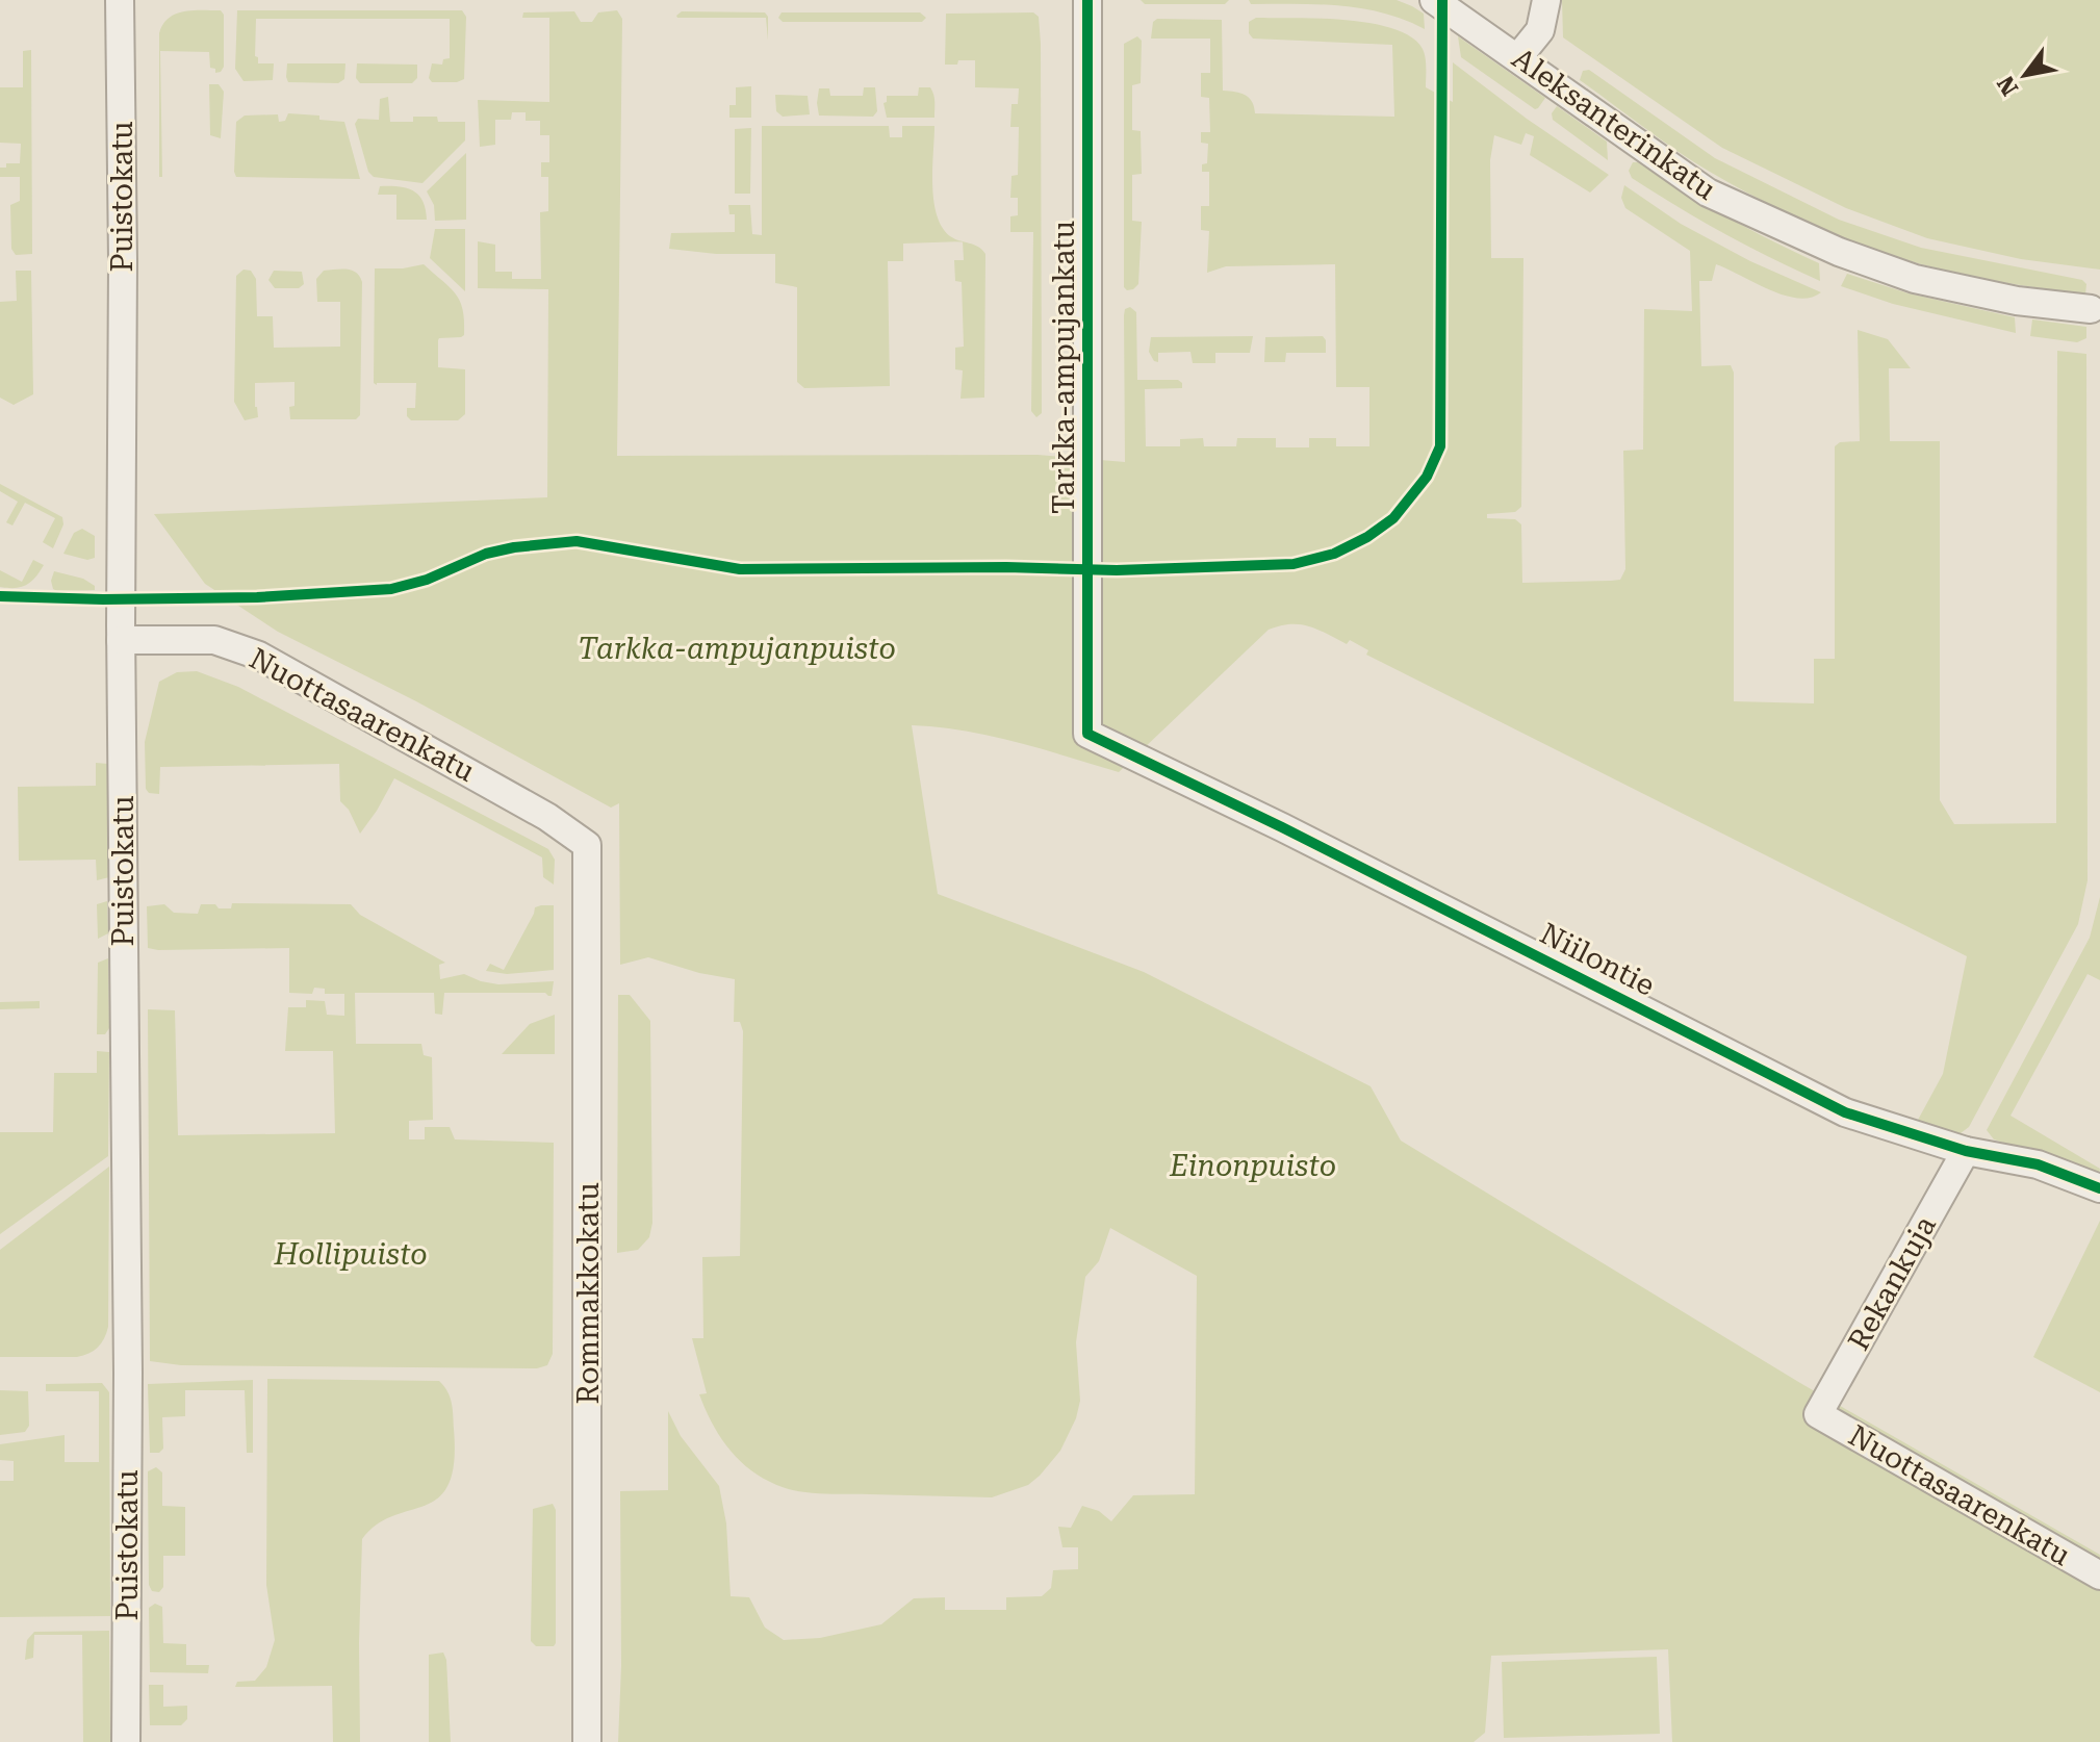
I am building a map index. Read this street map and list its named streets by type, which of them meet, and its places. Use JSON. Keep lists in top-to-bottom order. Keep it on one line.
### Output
{"streets":{"street":["Aleksanterinkatu","Puistokatu","Tarkka-ampujankatu","Nuottasaarenkatu","Niilontie","Rekankuja","Rommakkokatu"]},"crossings":[["Puistokatu","Nuottasaarenkatu"],["Tarkka-ampujankatu","Niilontie"],["Nuottasaarenkatu","Rekankuja"],["Nuottasaarenkatu","Rommakkokatu"],["Niilontie","Rekankuja"]],"parks":["Tarkka-ampujanpuisto","Einonpuisto","Hollipuisto"],"north":"bottom left"}
